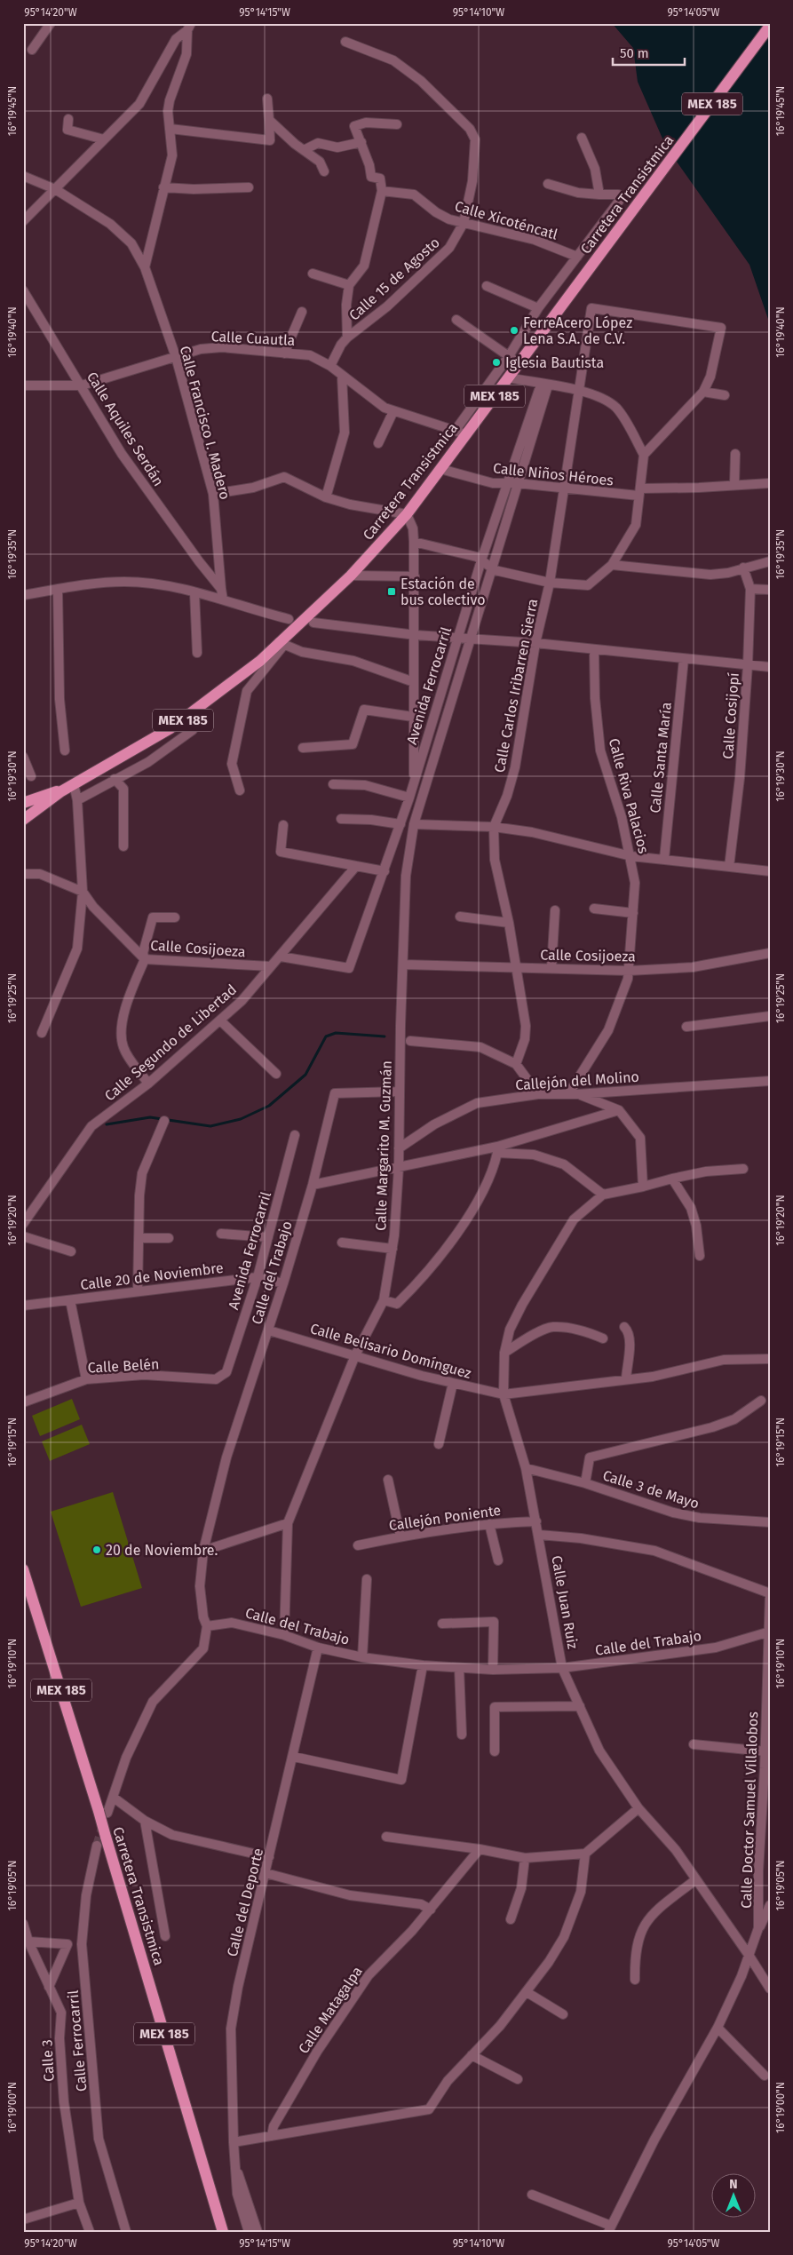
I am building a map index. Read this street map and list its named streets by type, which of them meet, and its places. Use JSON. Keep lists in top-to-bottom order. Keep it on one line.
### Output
{"streets":{"main road":["MEX 185","Carretera Transistmica"],"street":["Calle Xicoténcatl","Calle 15 de Agosto","Calle Cuautla","Calle Francisco I. Madero","Calle Aquiles Serdán","Calle Niños Héroes","Avenida Ferrocarril","Calle Carlos Iribarren Sierra","Calle Cosijopí","Calle Santa María","Calle Riva Palacios","Calle Cosijoeza","Calle Segundo de Libertad","Callejón del Molino","Calle Margarito M. Guzmán","Calle del Trabajo","Calle 20 de Noviembre","Calle Belisario Domínguez","Calle Belén","Calle 3 de Mayo","Callejón Poniente","Calle Juan Ruiz","Calle Doctor Samuel Villalobos","Calle del Deporte","Calle Matagalpa","Calle Ferrocarril","Calle 3"]},"crossings":[["Carretera Transistmica","Calle Cuautla"],["Carretera Transistmica","Calle Niños Héroes"],["Calle Xicoténcatl","Calle 15 de Agosto"],["Calle Cuautla","Calle Francisco I. Madero"],["Calle Cuautla","Calle Aquiles Serdán"],["Calle Francisco I. Madero","Calle Aquiles Serdán"],["Calle Niños Héroes","Avenida Ferrocarril"],["Calle Niños Héroes","Calle Carlos Iribarren Sierra"],["Calle Niños Héroes","Calle Margarito M. Guzmán"],["Avenida Ferrocarril","Calle Segundo de Libertad"],["Avenida Ferrocarril","Calle Margarito M. Guzmán"],["Avenida Ferrocarril","Calle 20 de Noviembre"],["Avenida Ferrocarril","Calle Belén"],["Calle Carlos Iribarren Sierra","Calle Cosijoeza"],["Calle Riva Palacios","Calle Cosijoeza"],["Calle Riva Palacios","Callejón del Molino"],["Calle Cosijoeza","Calle Segundo de Libertad"],["Calle Cosijoeza","Calle Margarito M. Guzmán"],["Callejón del Molino","Calle Margarito M. Guzmán"],["Calle Margarito M. Guzmán","Calle del Trabajo"],["Calle Margarito M. Guzmán","Calle Belisario Domínguez"],["Calle del Trabajo","Calle 20 de Noviembre"],["Calle del Trabajo","Calle Belisario Domínguez"],["Calle del Trabajo","Calle Juan Ruiz"],["Calle del Trabajo","Calle Doctor Samuel Villalobos"],["Calle del Trabajo","Calle del Deporte"],["Calle Belisario Domínguez","Calle Juan Ruiz"],["Calle 3 de Mayo","Calle Juan Ruiz"],["Callejón Poniente","Calle Juan Ruiz"],["Calle Juan Ruiz","Calle Doctor Samuel Villalobos"]],"places":{"other":["FerreAcero López Lena S.A. de C.V.","Iglesia Bautista","20 de Noviembre."],"transit":["Estación de bus colectivo"]},"scale_bar":"50 m","north":"top","coordinates":["95°14'20\"W","95°14'15\"W","95°14'10\"W","95°14'05\"W","16°19'45\"N","16°19'40\"N","16°19'35\"N","16°19'30\"N","16°19'25\"N","16°19'20\"N","16°19'15\"N","16°19'10\"N","16°19'05\"N","16°19'00\"N"]}
